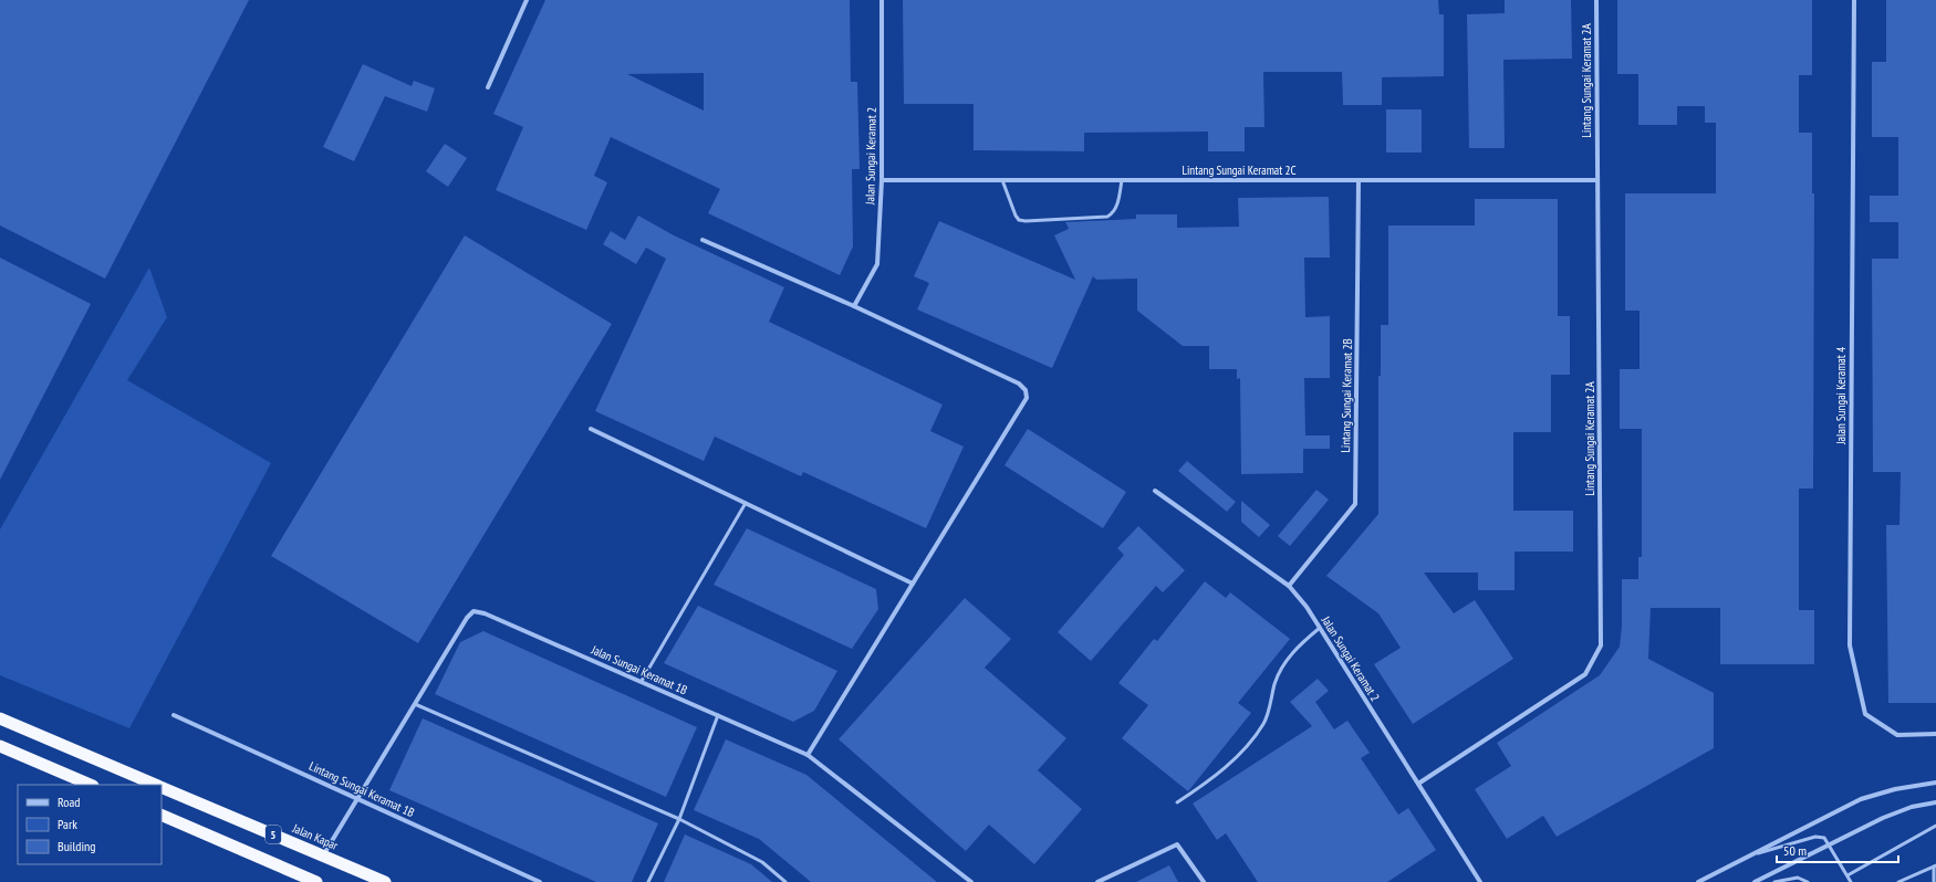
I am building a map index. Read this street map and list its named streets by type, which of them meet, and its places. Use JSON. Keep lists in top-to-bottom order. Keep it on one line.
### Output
{"streets":{"highway":["5","Jalan Kapar"],"street":["Lintang Sungai Keramat 2A","Jalan Sungai Keramat 2","Lintang Sungai Keramat 2C","Lintang Sungai Keramat 2B","Jalan Sungai Keramat 4","Jalan Sungai Keramat 1B","Lintang Sungai Keramat 1B"]},"crossings":[["Lintang Sungai Keramat 2A","Jalan Sungai Keramat 2"],["Lintang Sungai Keramat 2A","Lintang Sungai Keramat 2C"],["Jalan Sungai Keramat 2","Lintang Sungai Keramat 2C"],["Jalan Sungai Keramat 2","Lintang Sungai Keramat 2B"],["Lintang Sungai Keramat 2C","Lintang Sungai Keramat 2B"],["Jalan Sungai Keramat 1B","Lintang Sungai Keramat 1B"],["Jalan Sungai Keramat 1B","Jalan Kapar"]],"legend":["Road","Park","Building"],"scale_bar":"50 m"}
